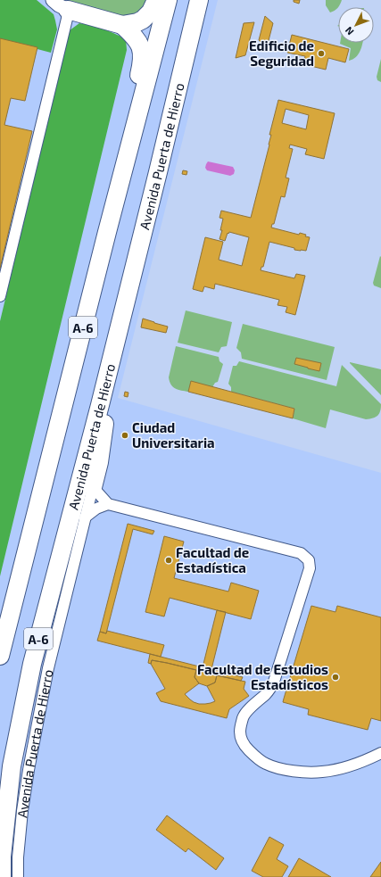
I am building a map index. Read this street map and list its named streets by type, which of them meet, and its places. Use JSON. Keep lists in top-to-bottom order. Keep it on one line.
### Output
{"streets":{"highway":["Avenida Puerta de Hierro","A-6"]},"places":["Edificio de Seguridad","Ciudad Universitaria","Facultad de Estadística","Facultad de Estudios Estadísticos"],"north":"bottom left"}
